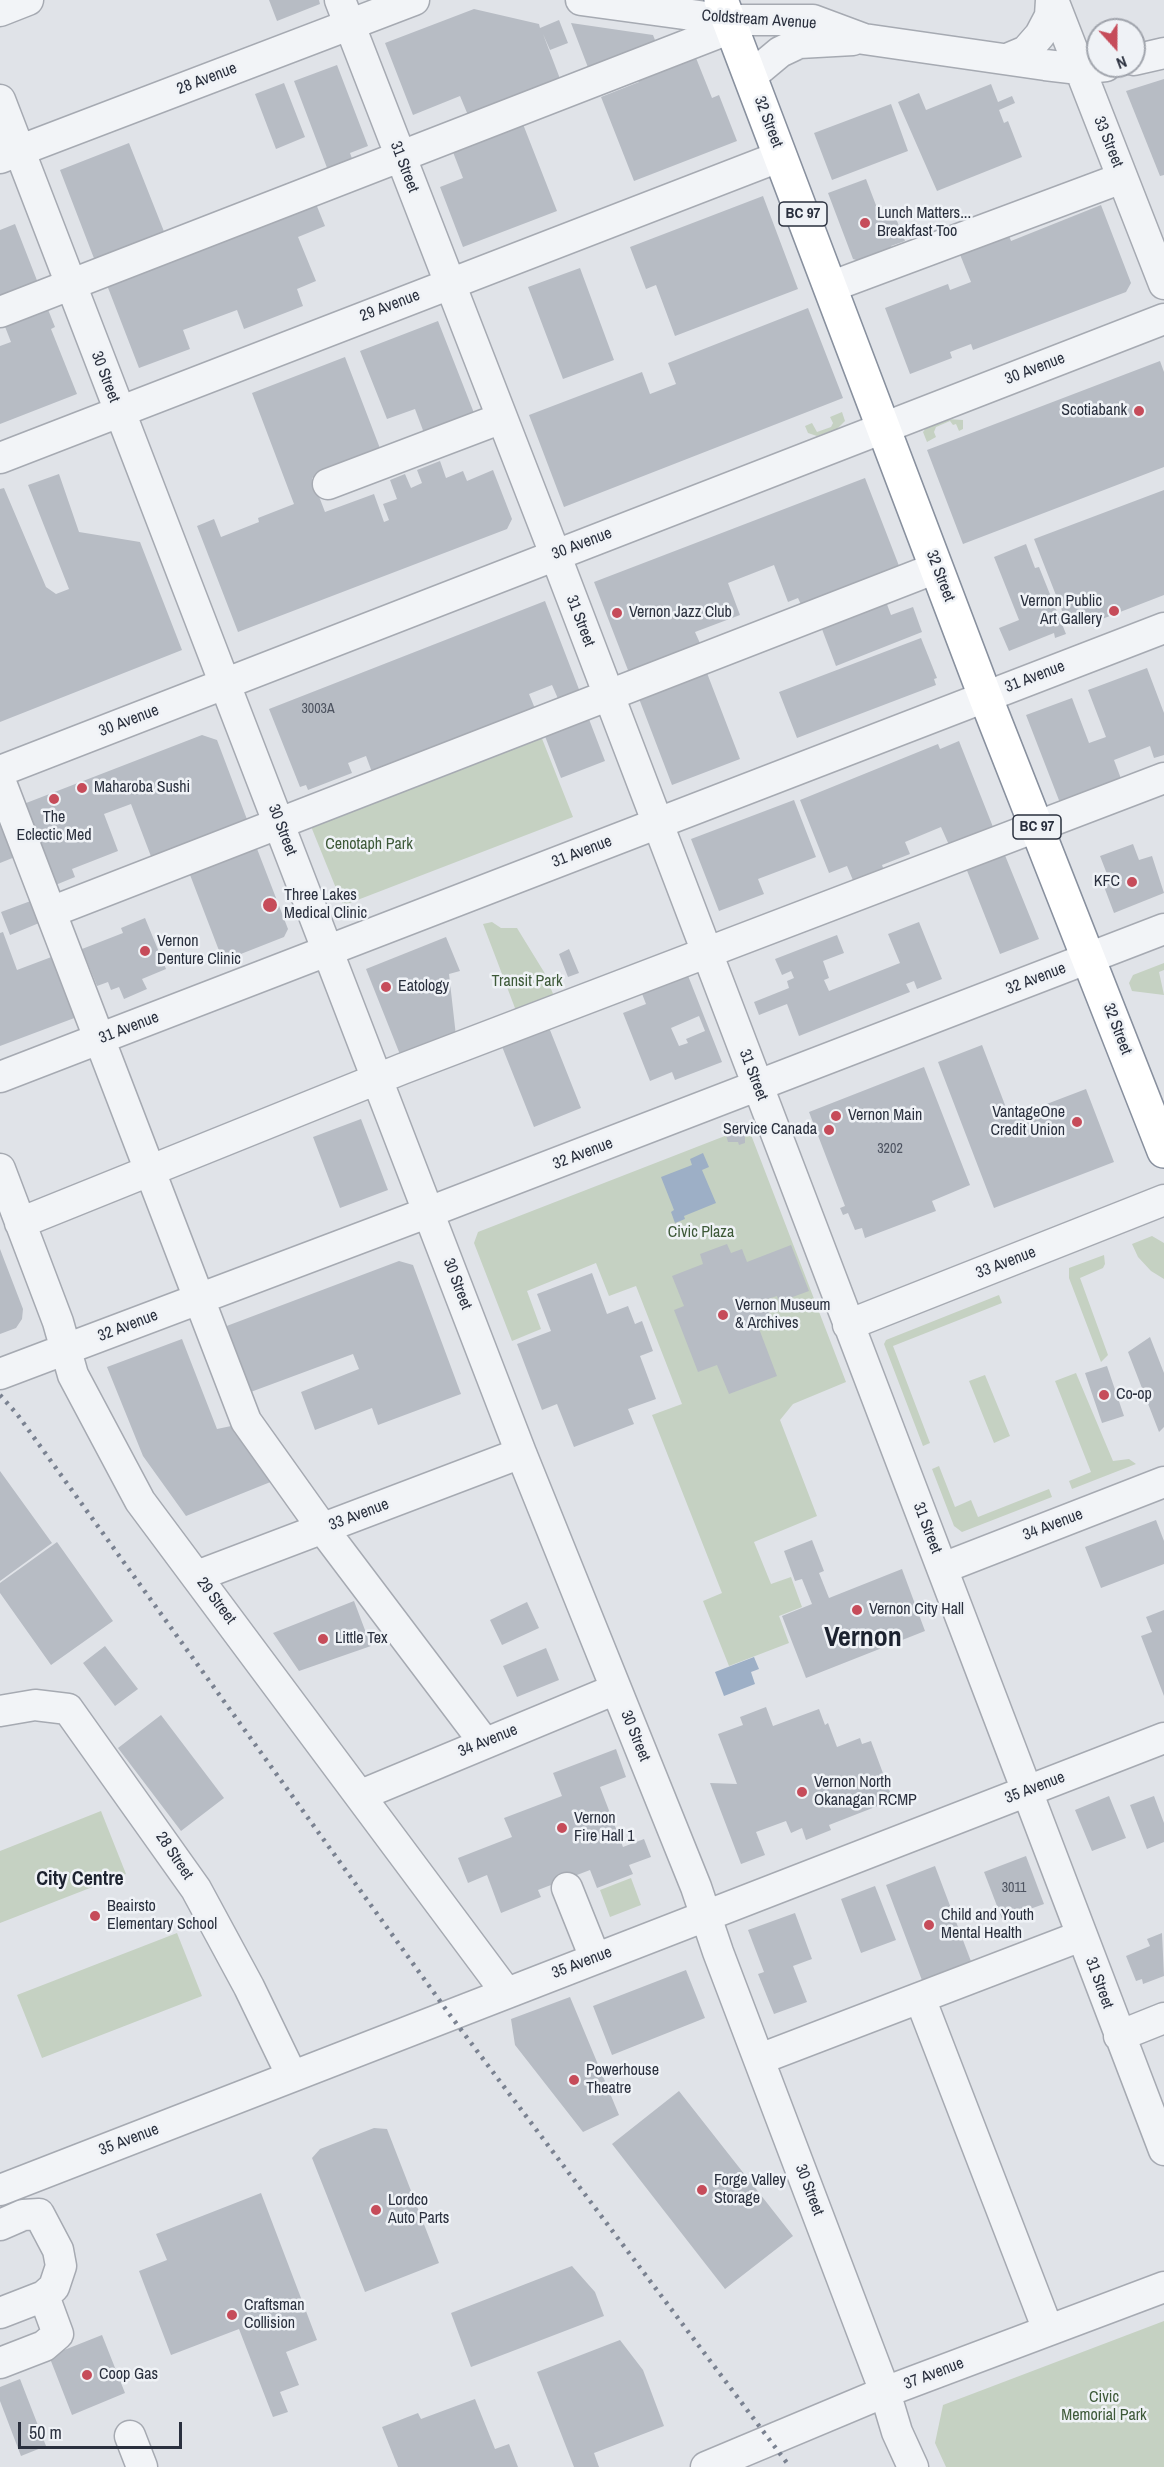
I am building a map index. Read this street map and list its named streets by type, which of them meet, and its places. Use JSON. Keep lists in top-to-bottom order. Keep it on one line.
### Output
{"streets":{"highway":["32 Street","BC 97"],"street":["Coldstream Avenue","28 Avenue","33 Street","31 Street","29 Avenue","30 Avenue","30 Street","31 Avenue","32 Avenue","33 Avenue","34 Avenue","29 Street","35 Avenue","28 Street","37 Avenue"]},"crossings":[["Coldstream Avenue","32 Street"],["28 Avenue","31 Street"],["28 Avenue","30 Street"],["32 Street","29 Avenue"],["32 Street","30 Avenue"],["32 Street","31 Avenue"],["32 Street","32 Avenue"],["31 Street","29 Avenue"],["31 Street","30 Avenue"],["31 Street","31 Avenue"],["31 Street","32 Avenue"],["31 Street","33 Avenue"],["31 Street","34 Avenue"],["31 Street","35 Avenue"],["29 Avenue","30 Street"],["30 Avenue","30 Street"],["30 Street","31 Avenue"],["30 Street","32 Avenue"],["30 Street","33 Avenue"],["30 Street","34 Avenue"],["30 Street","35 Avenue"],["30 Street","37 Avenue"],["32 Avenue","29 Street"],["33 Avenue","29 Street"],["34 Avenue","29 Street"],["29 Street","35 Avenue"],["35 Avenue","28 Street"]],"districts":["Vernon","City Centre"],"parks":["Cenotaph Park","Transit Park","Civic Plaza","Civic Memorial Park"],"places":["Lunch Matters... Breakfast Too","Scotiabank","Vernon Public Art Gallery","Vernon Jazz Club","Maharoba Sushi","The Eclectic Med","KFC","Three Lakes Medical Clinic","Vernon Denture Clinic","Eatology","Vernon Main","VantageOne Credit Union","Service Canada","Vernon Museum & Archives","Co-op","Vernon City Hall","Little Tex","Vernon North Okanagan RCMP","Vernon Fire Hall 1","Beairsto Elementary School","Child and Youth Mental Health","Powerhouse Theatre","Forge Valley Storage","Lordco Auto Parts","Craftsman Collision","Coop Gas"],"house_numbers":["3003A","3202","3011"],"scale_bar":"50 m","north":"bottom"}
